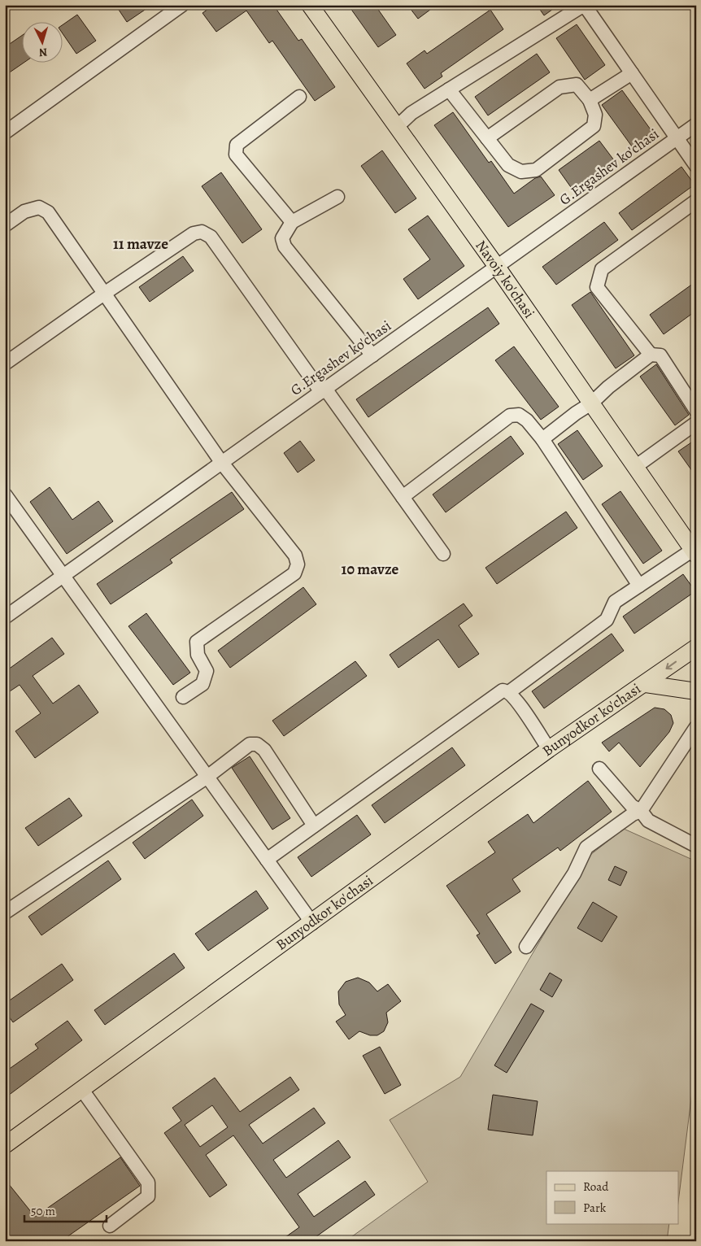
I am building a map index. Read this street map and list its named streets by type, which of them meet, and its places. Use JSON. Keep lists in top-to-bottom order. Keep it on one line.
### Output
{"streets":{"main road":["Navoiy ko'chasi","Bunyodkor ko'chasi"],"street":["G.Ergashev ko'chasi"]},"crossings":[["G.Ergashev ko'chasi","Navoiy ko'chasi"]],"districts":["11 mavze","10 mavze"],"legend":["Road","Park"],"scale_bar":"50 m","north":"bottom"}
